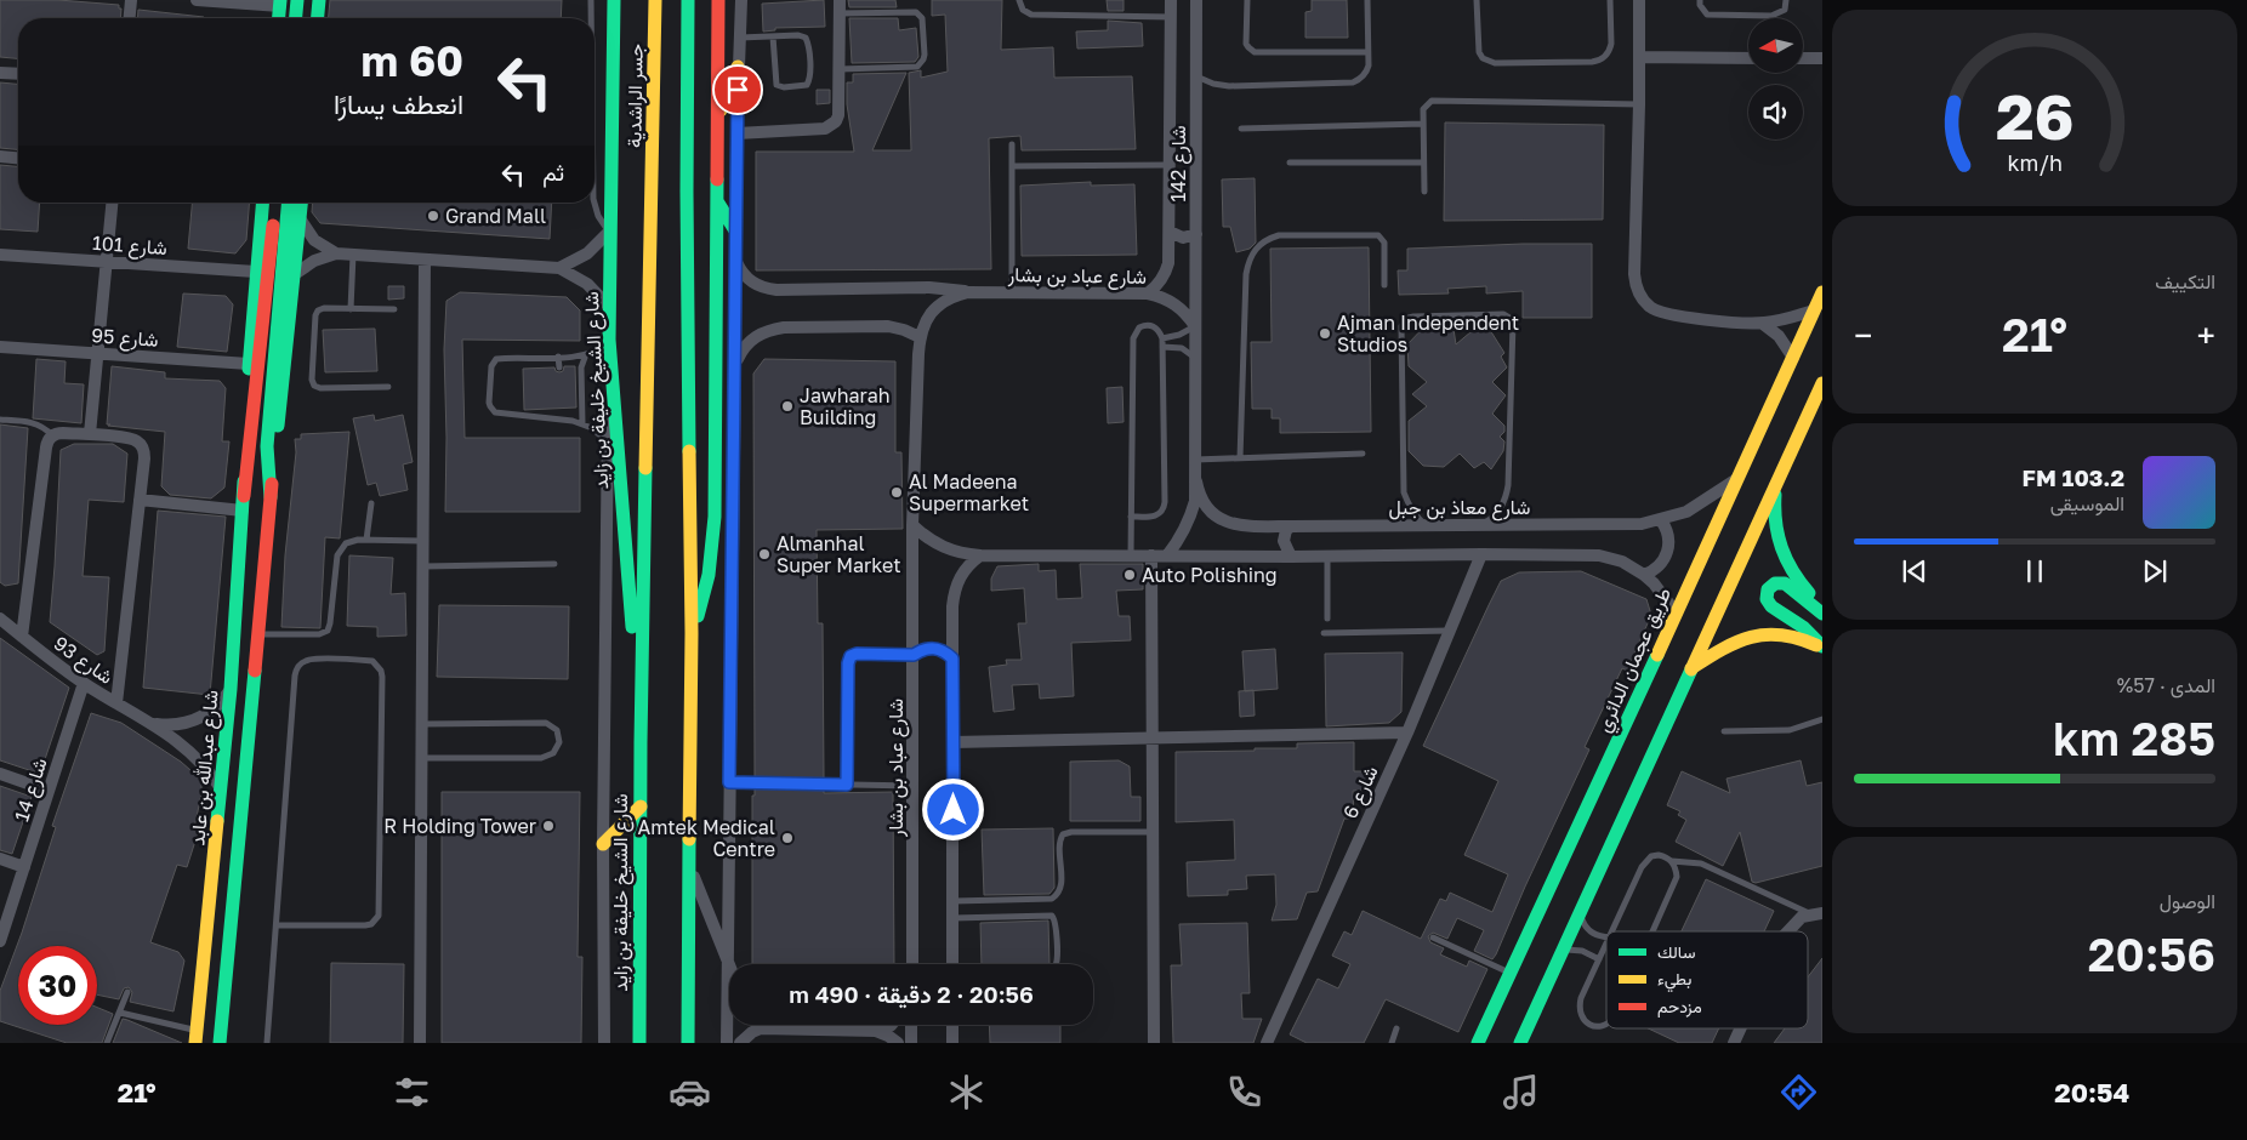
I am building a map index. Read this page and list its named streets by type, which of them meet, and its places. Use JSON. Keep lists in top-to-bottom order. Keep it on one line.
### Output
{"streets":{"main road":["جسر الراشدية","شارع الشيخ خليفة بن زايد","طريق عجمان الدائري","شارع عبدالله بن عابد"],"street":["شارع 142","شارع 101","شارع عباد بن بشار","شارع 95","شارع معاذ بن جبل","شارع 93","شارع 14","شارع 6"]},"crossings":[["جسر الراشدية","شارع الشيخ خليفة بن زايد"],["شارع 142","شارع عباد بن بشار"],["شارع 101","شارع عبدالله بن عابد"],["شارع 95","شارع عبدالله بن عابد"],["شارع معاذ بن جبل","طريق عجمان الدائري"],["شارع 93","شارع عبدالله بن عابد"],["شارع 93","شارع 14"]],"places":["Grand Mall","Ajman Independent Studios","Jawharah Building","Al Madeena Supermarket","Almanhal Super Market","Auto Polishing","R Holding Tower","Amtek Medical Centre"],"legend":["سالك","بطيء","مزدحم"],"north":"left","page":{"turn":["60 m","انعطف يسارًا"],"then":"ثم","tile":["التكييف",["المدى · 57%","285 km"],["الوصول","20:56"]],"heat":["−","21°","+"],"song":["103.2 FM","الموسيقى"],"limit":"30","trip":"20:56 · 2 دقيقة · 490 m","tabs":["20:54","21°"],"gauge":["26","km/h"]}}
